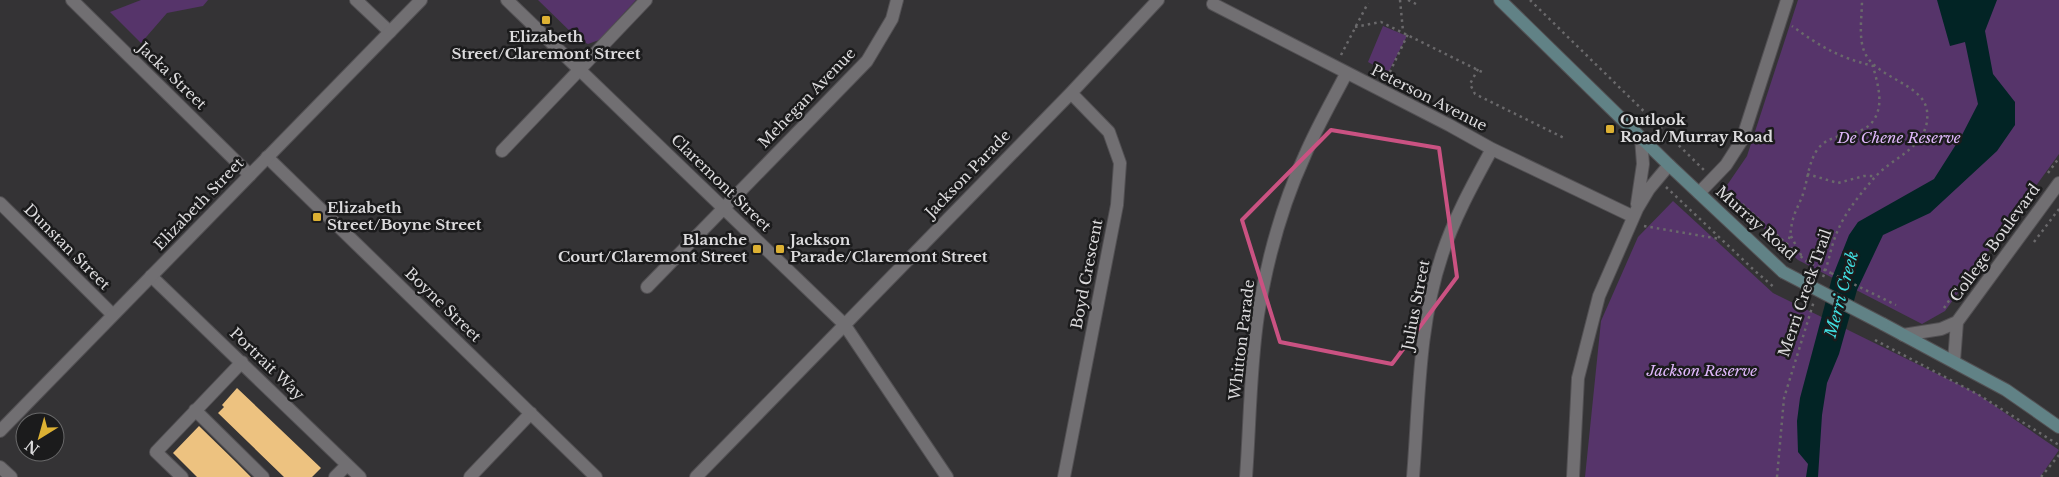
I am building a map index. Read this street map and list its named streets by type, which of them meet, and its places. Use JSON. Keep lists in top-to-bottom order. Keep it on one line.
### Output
{"streets":{"main road":["Murray Road"],"street":["Jacka Street","Mehegan Avenue","Peterson Avenue","Jackson Parade","Claremont Street","Elizabeth Street","College Boulevard","Dunstan Street","Boyd Crescent","Boyne Street","Julius Street","Whitton Parade","Portrait Way"],"path":["Merri Creek Trail"]},"crossings":[["Jacka Street","Elizabeth Street"],["Mehegan Avenue","Claremont Street"],["Peterson Avenue","Julius Street"],["Peterson Avenue","Whitton Parade"],["Jackson Parade","Claremont Street"],["Jackson Parade","Boyd Crescent"],["Elizabeth Street","Dunstan Street"],["Elizabeth Street","Boyne Street"],["Elizabeth Street","Portrait Way"],["Murray Road","College Boulevard"]],"water":["Merri Creek"],"parks":["De Chene Reserve","Jackson Reserve"],"places":{"transit":["Elizabeth Street/Claremont Street","Outlook Road/Murray Road","Elizabeth Street/Boyne Street","Blanche Court/Claremont Street","Jackson Parade/Claremont Street"]},"north":"bottom left"}
